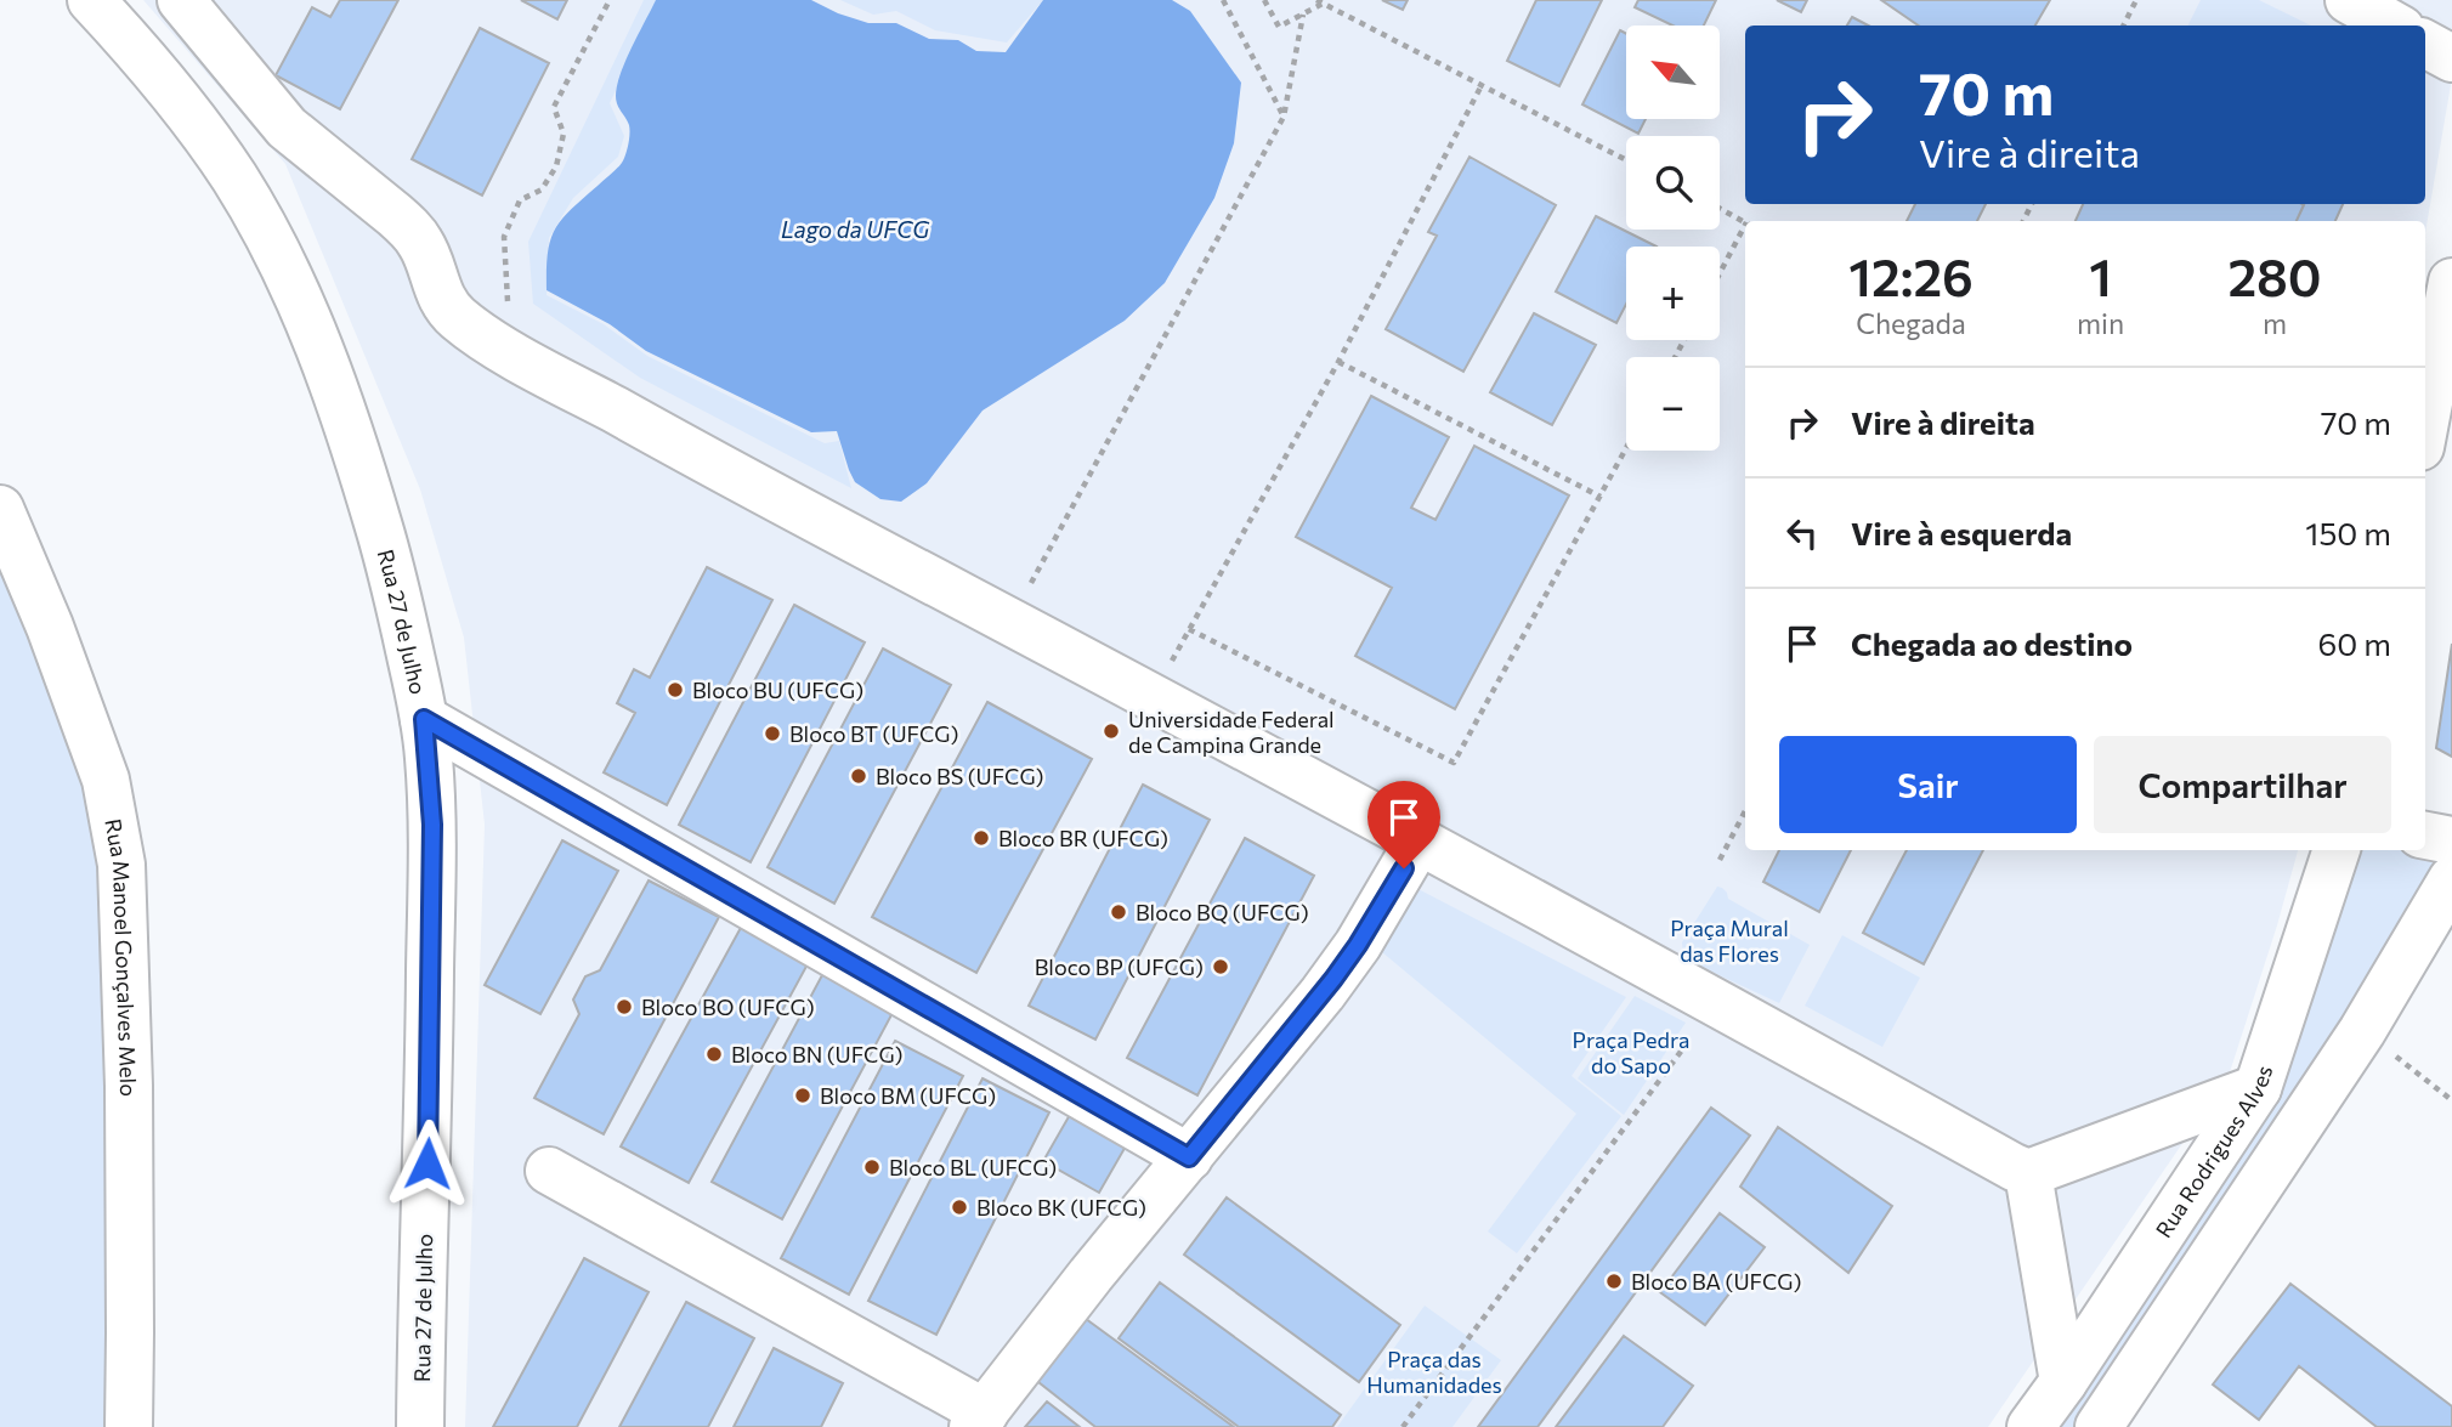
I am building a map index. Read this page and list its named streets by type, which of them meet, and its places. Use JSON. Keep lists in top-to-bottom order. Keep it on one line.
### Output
{"streets":{"street":["Rua 27 de Julho","Rua Manoel Gonçalves Melo","Rua Rodrigues Alves"]},"water":["Lago da UFCG"],"parks":["Praça Mural das Flores","Praça Pedra do Sapo","Praça das Humanidades"],"places":["Bloco BU (UFCG)","Universidade Federal de Campina Grande","Bloco BT (UFCG)","Bloco BS (UFCG)","Bloco BR (UFCG)","Bloco BQ (UFCG)","Bloco BP (UFCG)","Bloco BO (UFCG)","Bloco BN (UFCG)","Bloco BM (UFCG)","Bloco BL (UFCG)","Bloco BK (UFCG)","Bloco BA (UFCG)"],"north":"top left","page":{"map_buttons":["+","−"],"turn":["70 m","Vire à direita"],"eta":["12:26","Chegada","1","min","280","m"],"list":[{"name":"Vire à direita","value":"70 m"},{"name":"Vire à esquerda","value":"150 m"},{"name":"Chegada ao destino","value":"60 m"}],"buttons":["Sair","Compartilhar"]}}
